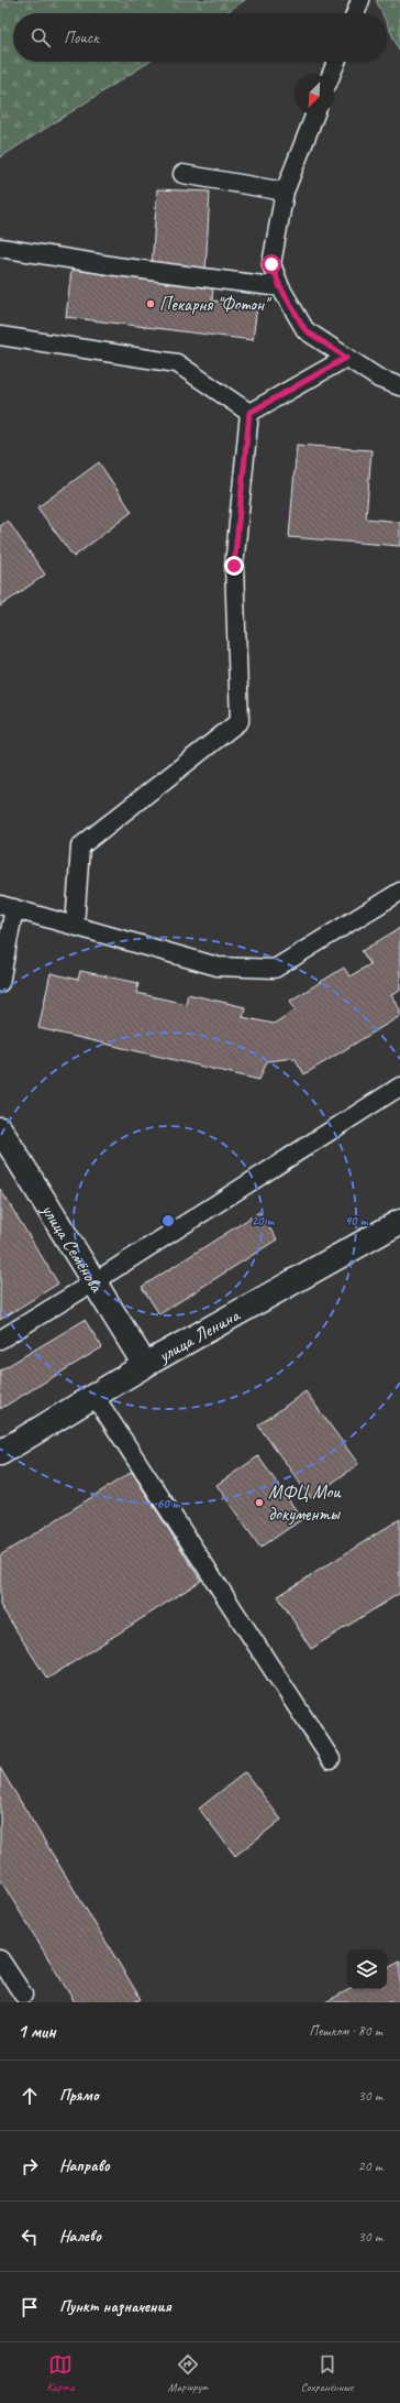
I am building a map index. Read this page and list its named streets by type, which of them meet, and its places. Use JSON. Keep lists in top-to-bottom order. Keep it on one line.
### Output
{"streets":{"main road":["улица Семёнова","улица Ленина"]},"crossings":[["улица Семёнова","улица Ленина"]],"places":["Пекарня \"Фотон\"","МФЦ Мои документы"],"north":"bottom left","page":{"search":"Поиск","heading":["1 мин","Пешком · 80 m"],"list":[["Прямо","30 m"],["Направо","20 m"],["Налево","30 m"],"Пункт назначения"],"nav":["Карта","Маршрут","Сохранённые"]},"rings":["20 m","40 m","60 m"]}
